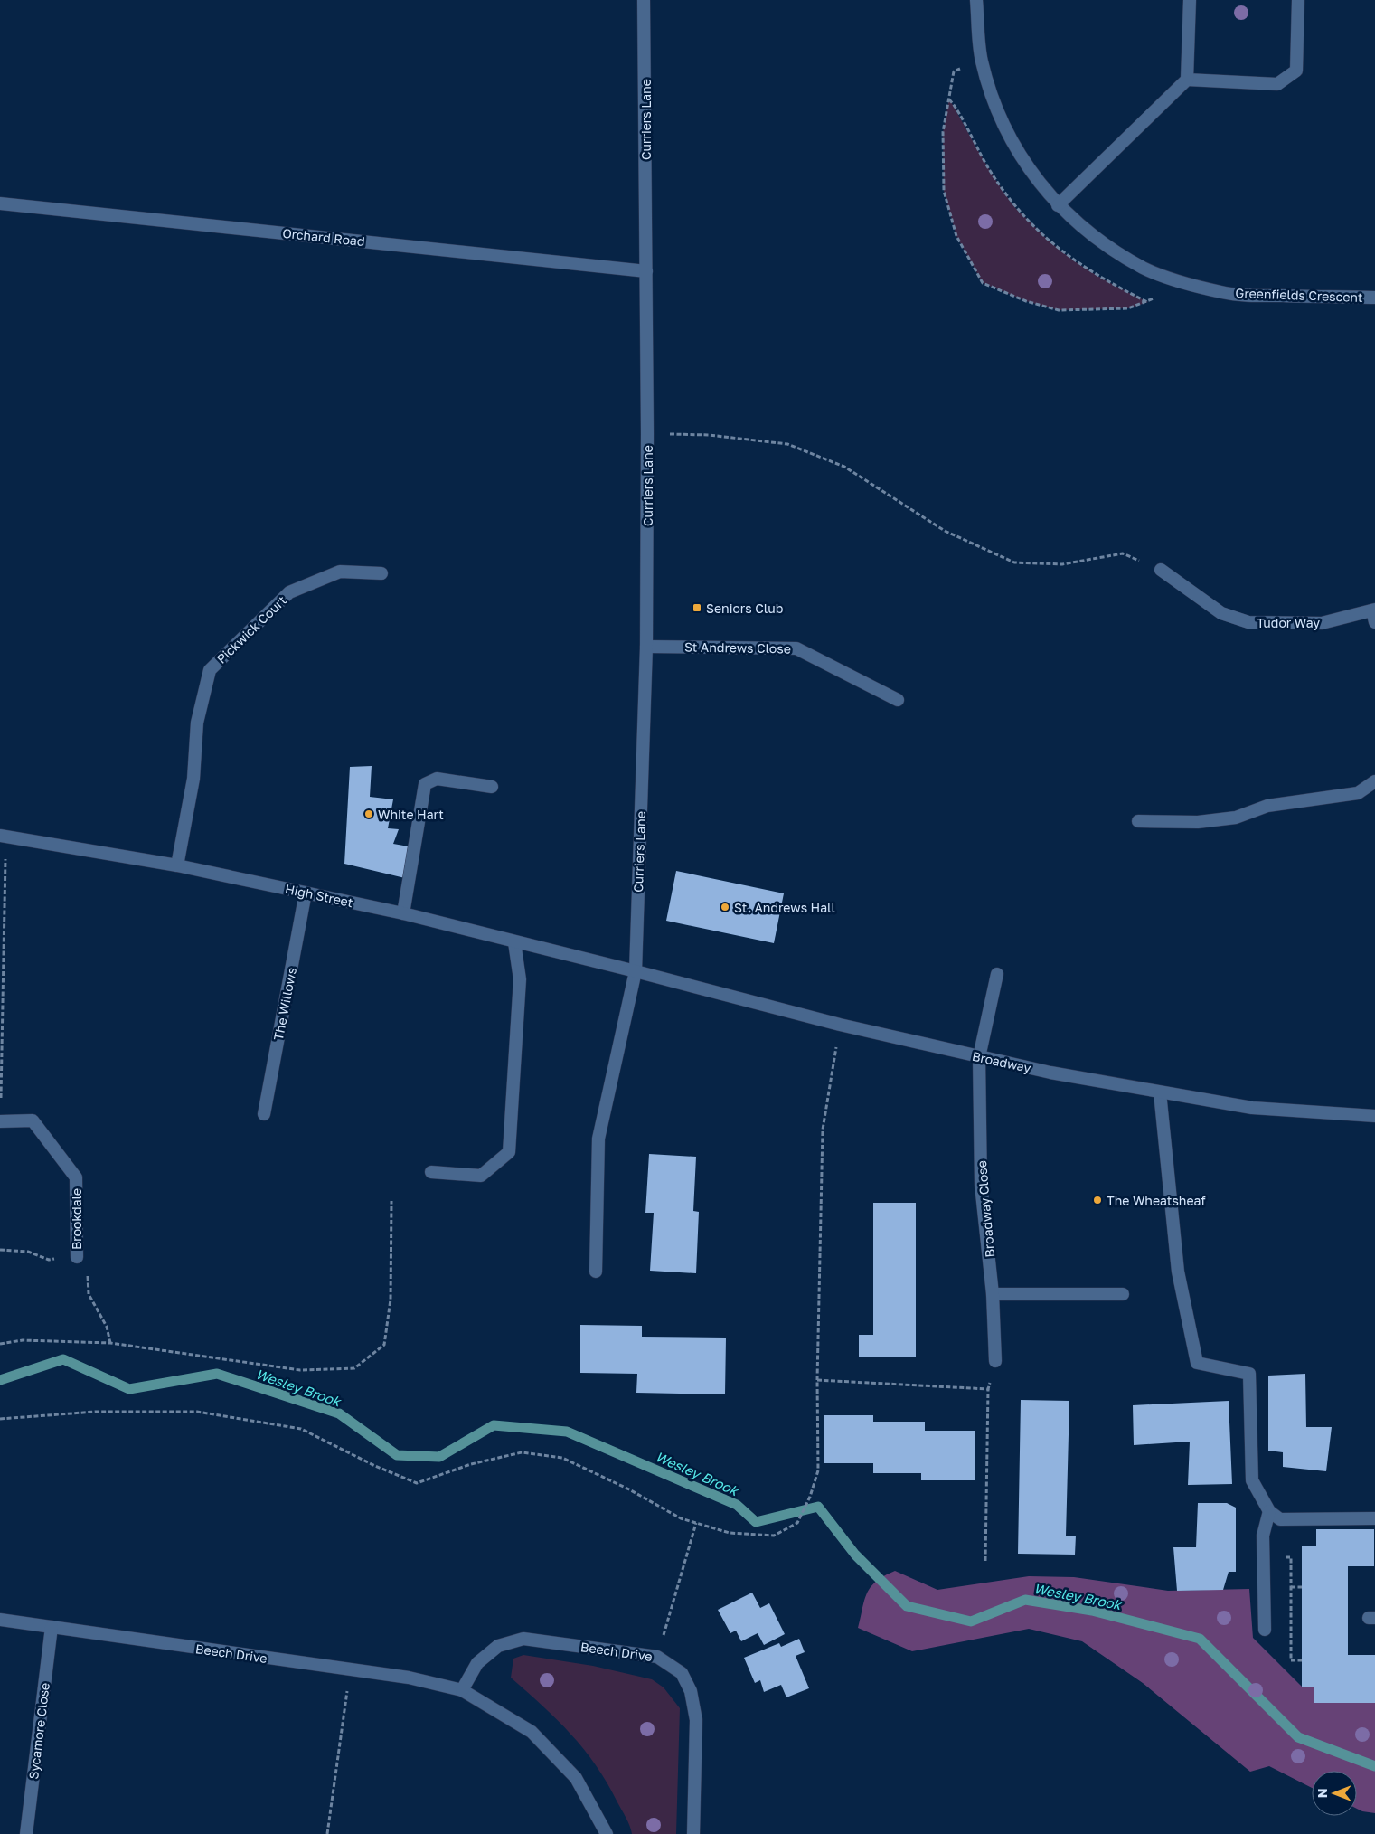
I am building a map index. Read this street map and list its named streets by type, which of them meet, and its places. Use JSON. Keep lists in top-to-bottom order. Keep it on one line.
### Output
{"streets":{"street":["Curriers Lane","Orchard Road","Greenfields Crescent","Tudor Way","Pickwick Court","St Andrews Close","High Street","The Willows","Broadway","Broadway Close","Brookdale","Beech Drive","Sycamore Close"]},"crossings":[["Curriers Lane","Orchard Road"],["Curriers Lane","St Andrews Close"],["Curriers Lane","High Street"],["Curriers Lane","Broadway"],["Pickwick Court","High Street"],["High Street","The Willows"],["High Street","Broadway"],["Broadway","Broadway Close"],["Beech Drive","Sycamore Close"]],"water":["Wesley Brook"],"places":{"transit":["Seniors Club"],"other":["White Hart","St. Andrews Hall","The Wheatsheaf"]},"north":"left"}
